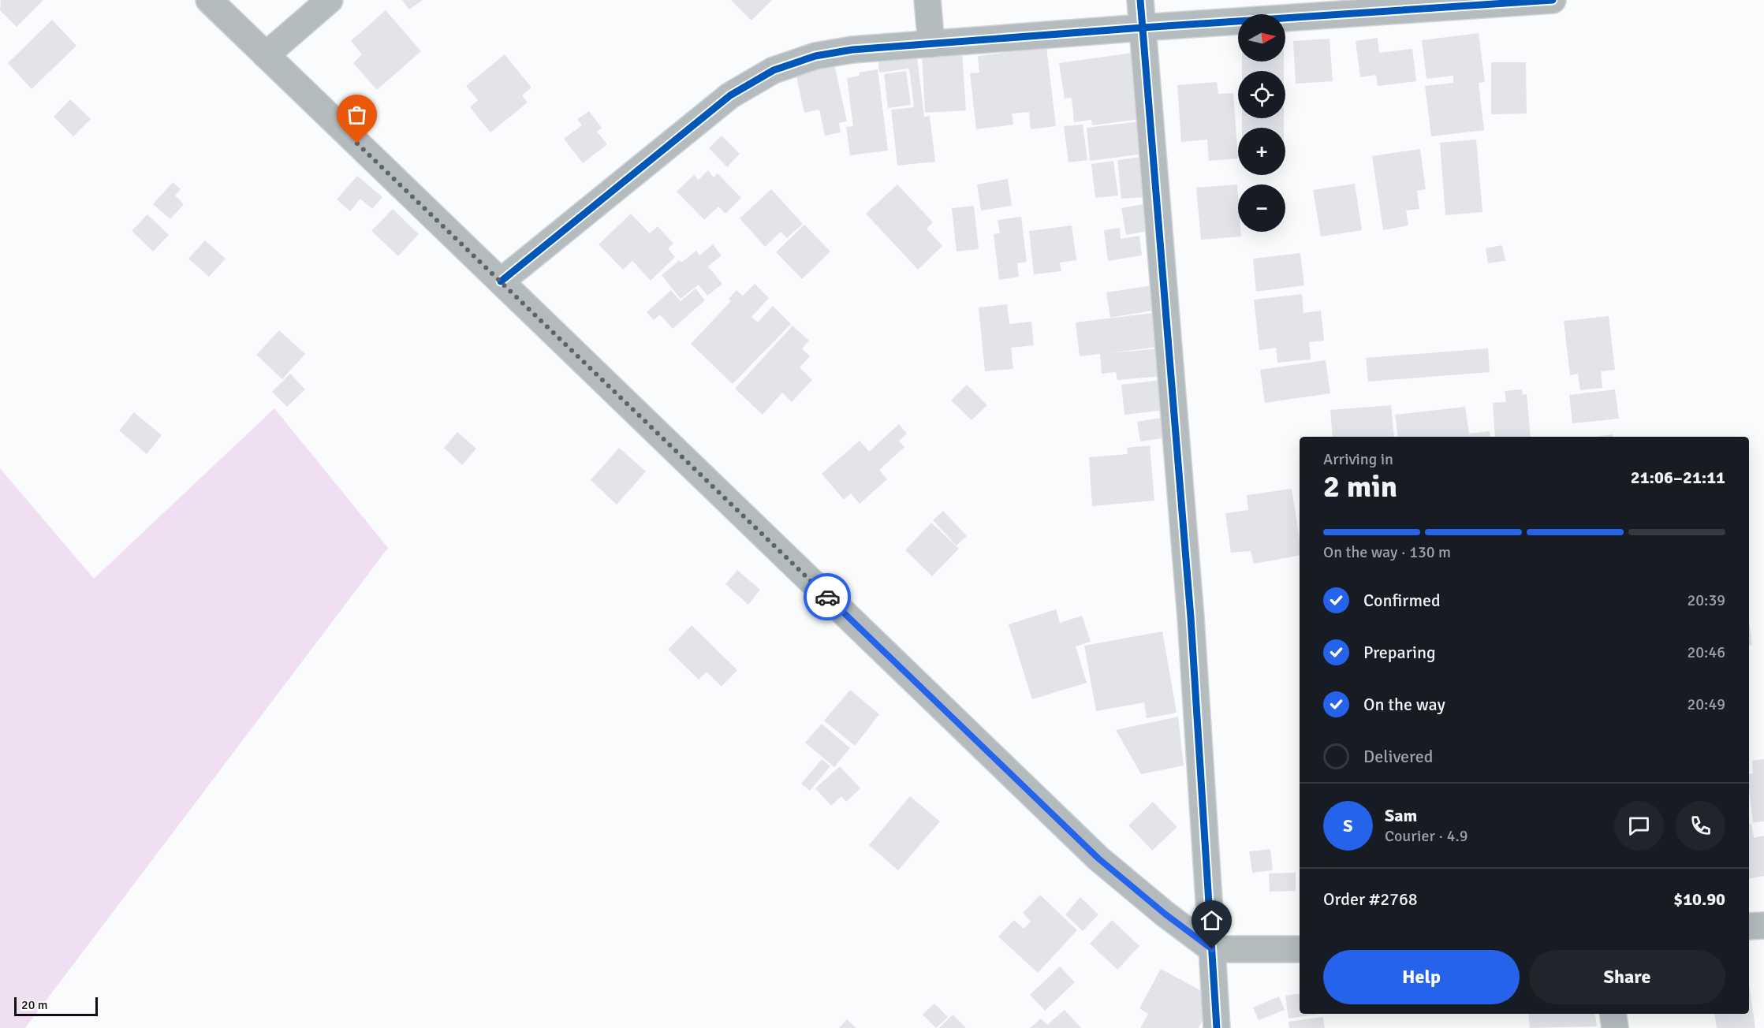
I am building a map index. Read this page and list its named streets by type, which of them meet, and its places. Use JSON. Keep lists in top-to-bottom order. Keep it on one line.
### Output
{"scale_bar":"20 m","north":"right","page":{"map_buttons":["+","−"],"heading":["2 min","Arriving in","21:06–21:11"],"panel":["Sam","Courier · 4.9","Order #2768","$10.90"],"bar":"On the way · 130 m","list":[["Confirmed","20:39"],["Preparing","20:46"],["On the way","20:49"],"Delivered"],"round":"S","buttons":["Help","Share"],"scale":"20 m"}}
